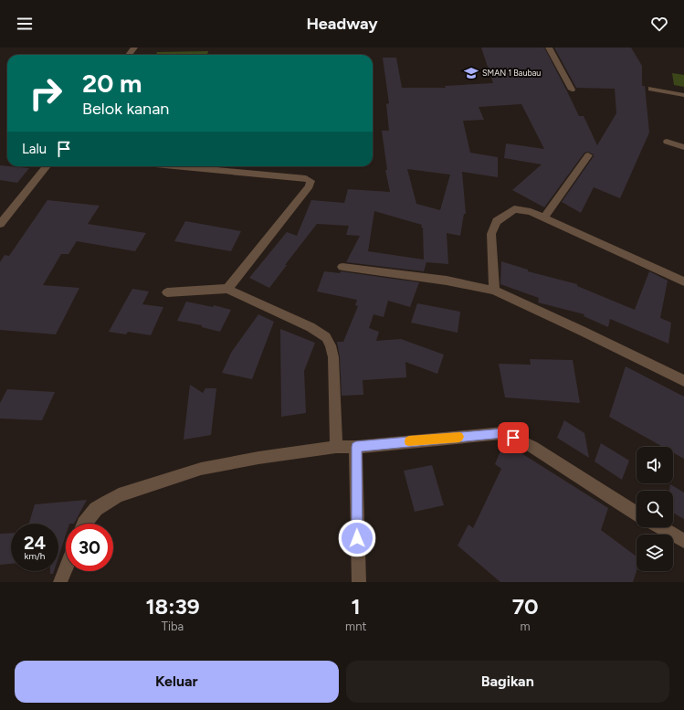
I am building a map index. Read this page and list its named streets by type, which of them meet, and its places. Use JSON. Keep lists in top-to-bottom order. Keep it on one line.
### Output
{"places":{"school or university":["SMAN 1 Baubau"]},"page":{"header":"Headway","turn":["20 m","Belok kanan"],"then":"Lalu","speed":"24 km/h","limit":"30","eta":["18:39","Tiba","1","mnt","70","m"],"buttons":["Keluar","Bagikan"]}}
